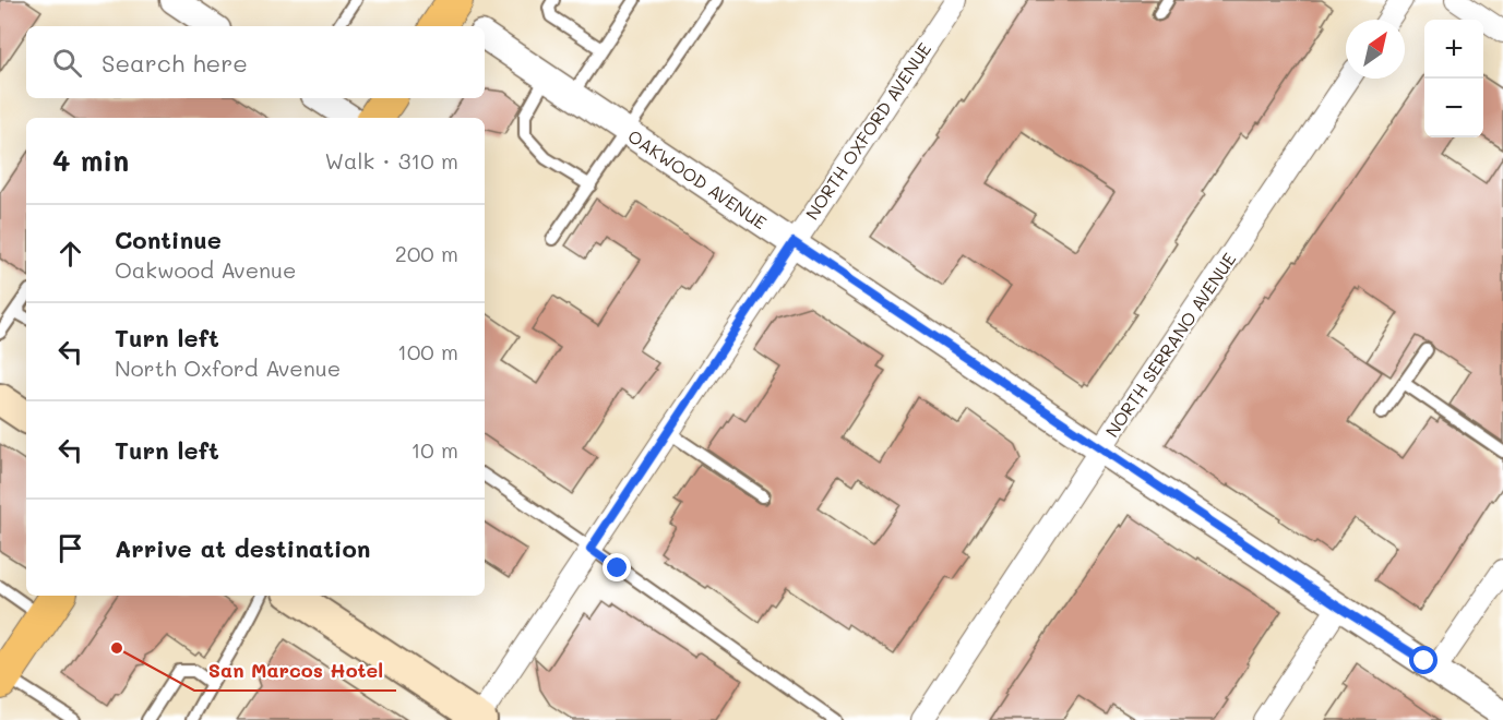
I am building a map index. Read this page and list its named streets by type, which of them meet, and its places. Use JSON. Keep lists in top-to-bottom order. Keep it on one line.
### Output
{"streets":{"street":["NORTH OXFORD AVENUE","OAKWOOD AVENUE","NORTH SERRANO AVENUE"]},"crossings":[["NORTH OXFORD AVENUE","OAKWOOD AVENUE"],["OAKWOOD AVENUE","NORTH SERRANO AVENUE"]],"places":["San Marcos Hotel"],"north":"top right","page":{"map_buttons":["+","−"],"search":"Search here","heading":["4 min","Walk · 310 m"],"list":[["Continue","Oakwood Avenue","200 m"],["Turn left","North Oxford Avenue","100 m"],["Turn left","10 m"],"Arrive at destination"]}}
